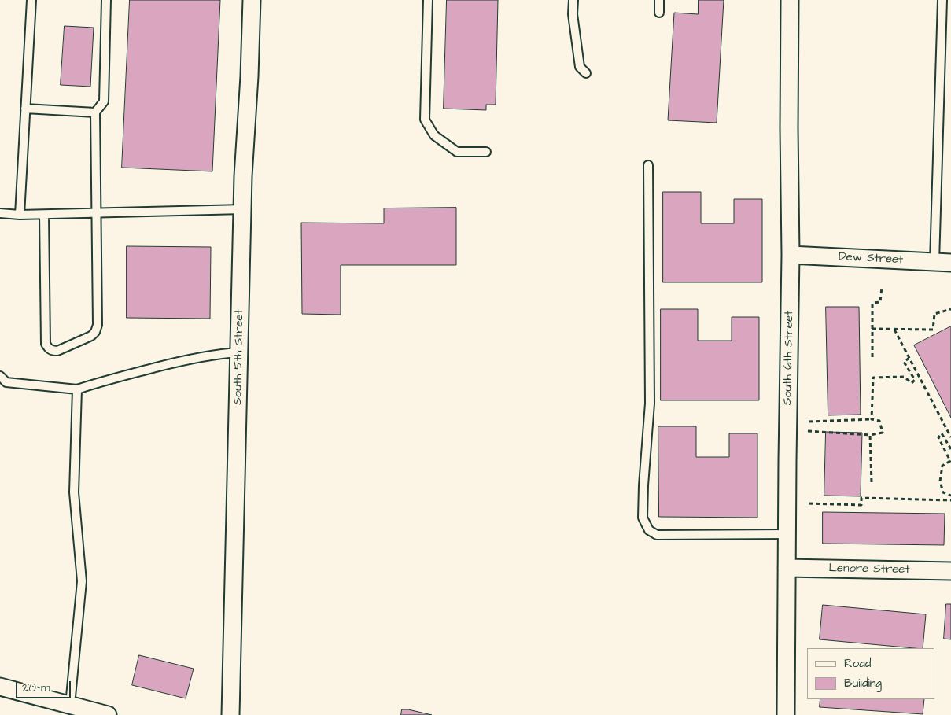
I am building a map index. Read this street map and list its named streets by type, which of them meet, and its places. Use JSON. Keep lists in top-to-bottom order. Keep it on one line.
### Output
{"streets":{"street":["Dew Street","South 5th Street","South 6th Street","Lenore Street"]},"crossings":[["Dew Street","South 6th Street"],["South 6th Street","Lenore Street"]],"legend":["Road","Building"],"scale_bar":"20 m"}
